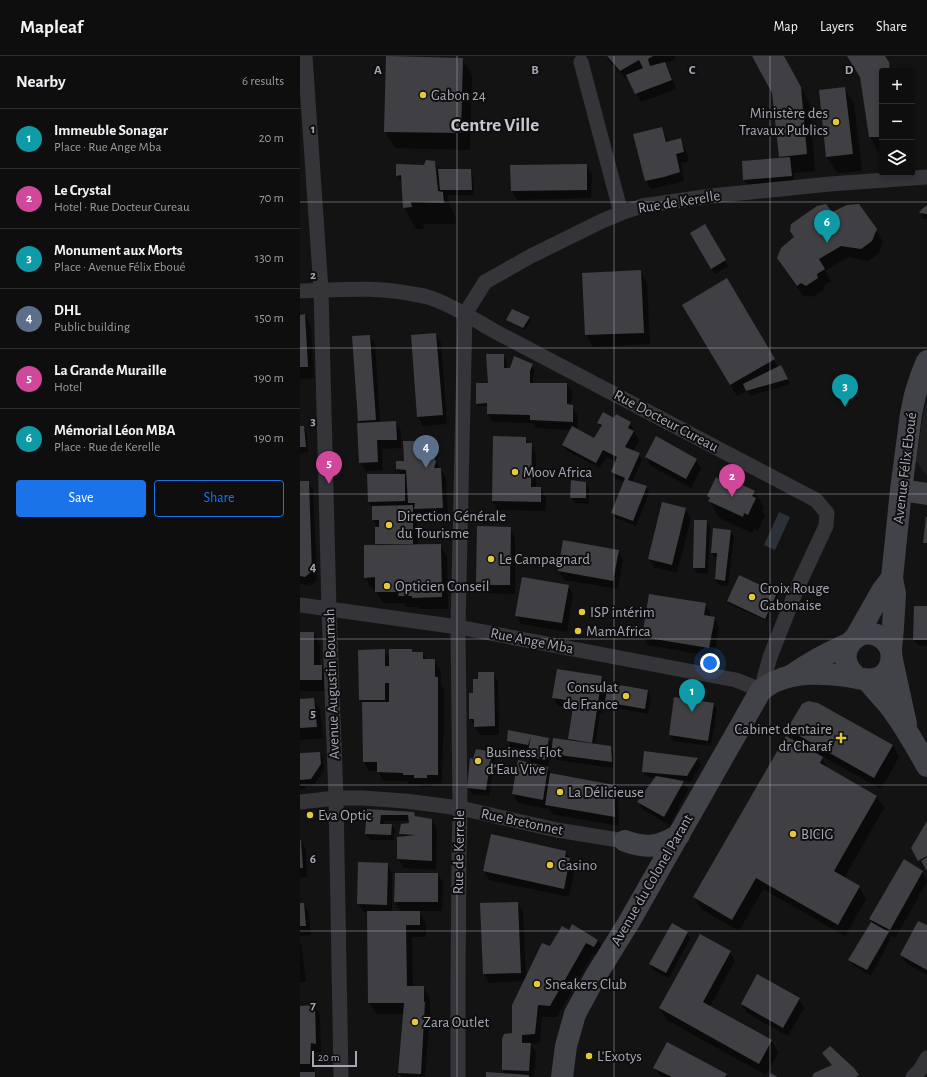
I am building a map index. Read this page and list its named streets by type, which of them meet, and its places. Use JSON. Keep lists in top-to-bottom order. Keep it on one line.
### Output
{"streets":{"main road":["Avenue Félix Eboué","Avenue du Colonel Parant"],"street":["Rue de Kerelle","Rue Docteur Cureau","Rue Ange Mba","Avenue Augustin Boumah","Rue Bretonnet","Rue de Kerrele"]},"crossings":[["Rue de Kerelle","Rue Docteur Cureau"],["Rue de Kerelle","Rue de Kerrele"],["Rue Docteur Cureau","Rue Ange Mba"],["Rue Docteur Cureau","Avenue Augustin Boumah"],["Rue Docteur Cureau","Rue de Kerrele"],["Rue Docteur Cureau","Avenue du Colonel Parant"],["Rue Ange Mba","Avenue Augustin Boumah"],["Rue Ange Mba","Rue de Kerrele"],["Rue Ange Mba","Avenue du Colonel Parant"],["Avenue Augustin Boumah","Rue Bretonnet"],["Rue Bretonnet","Rue de Kerrele"]],"districts":["Centre Ville"],"places":{"other":["Gabon 24","Ministère des Travaux Publics","Moov Africa","Direction Générale du Tourisme","Le Campagnard","Opticien Conseil","Croix Rouge Gabonaise","ISP intérim","MamAfrica","Consulat de France","Business Flot d'Eau Vive","La Délicieuse","Eva Optic","BICIG","Casino","Sneakers Club","Zara Outlet","L'Exotys"],"health":["Cabinet dentaire dr Charaf"]},"scale_bar":"20 m","page":{"header":"Mapleaf","nav":["Map","Layers","Share"],"heading":["Nearby","6 results"],"map_buttons":["+","−"],"list":[{"mark":"1","name":"Immeuble Sonagar","note":"Place · Rue Ange Mba","value":"20 m"},{"mark":"2","name":"Le Crystal","note":"Hotel · Rue Docteur Cureau","value":"70 m"},{"mark":"3","name":"Monument aux Morts","note":"Place · Avenue Félix Eboué","value":"130 m"},{"mark":"4","name":"DHL","note":"Public building","value":"150 m"},{"mark":"5","name":"La Grande Muraille","note":"Hotel","value":"190 m"},{"mark":"6","name":"Mémorial Léon MBA","note":"Place · Rue de Kerelle","value":"190 m"}],"pins":["6","3","4","5","2","1"],"buttons":["Save","Share"],"scale":"20 m"},"grid":{"columns":["A","B","C","D"],"rows":["1","2","3","4","5","6","7"]}}
